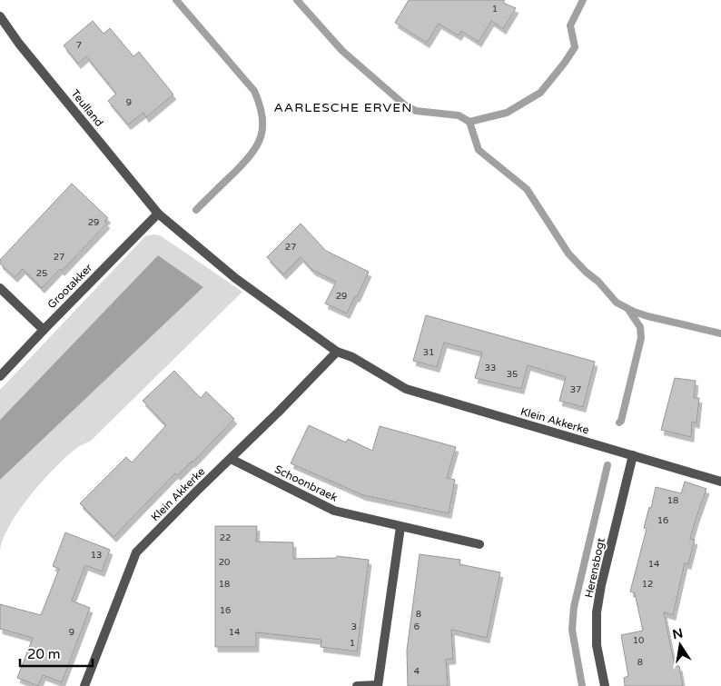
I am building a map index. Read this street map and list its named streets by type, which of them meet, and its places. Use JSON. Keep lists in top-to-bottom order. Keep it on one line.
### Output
{"streets":{"street":["Teulland","Grootakker","Klein Akkerke","Schoonbraek","Herensbogt"]},"crossings":[["Teulland","Grootakker"],["Teulland","Klein Akkerke"],["Grootakker","Klein Akkerke"],["Klein Akkerke","Schoonbraek"],["Klein Akkerke","Herensbogt"]],"districts":["AARLESCHE ERVEN"],"house_numbers":["1","7","9","29","27","27","25","29","31","33","35","37","18","16","22","13","20","14","18","12","16","8","3","6","9","14","10","1","8","4"],"scale_bar":"20 m","north":"top"}
